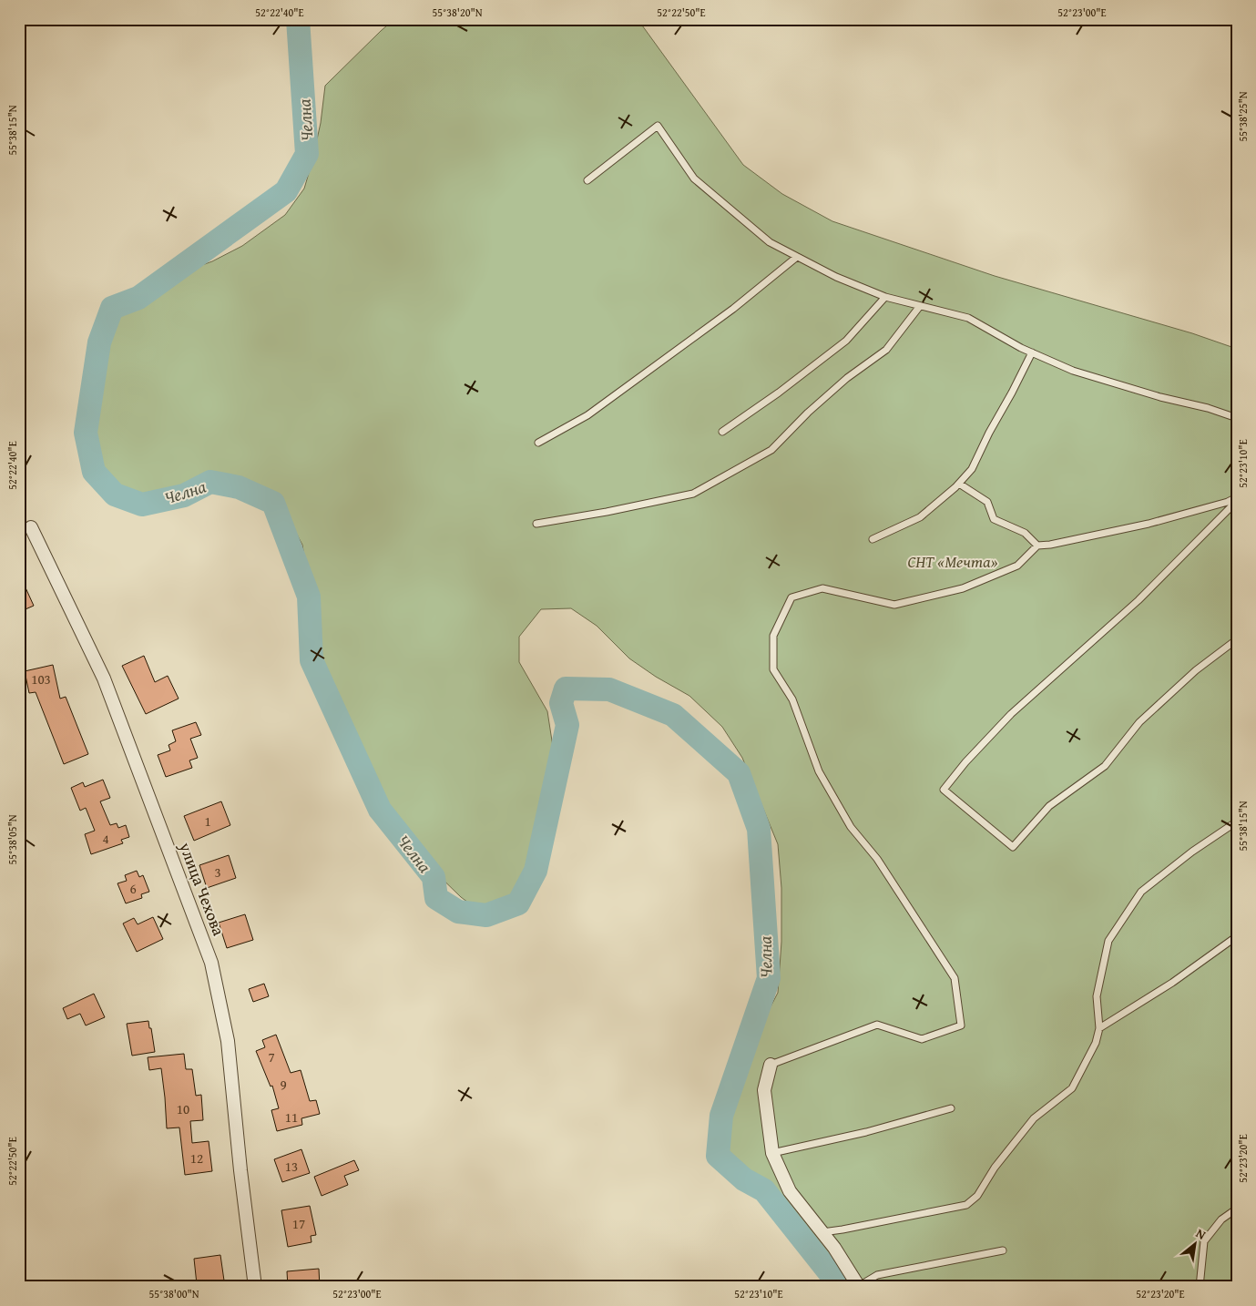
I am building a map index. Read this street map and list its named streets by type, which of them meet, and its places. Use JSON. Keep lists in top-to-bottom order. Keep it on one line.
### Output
{"streets":{"street":["улица Чехова"]},"water":["Челна"],"parks":["СНТ «Мечта»"],"house_numbers":["103","1","4","3","6","7","9","10","11","12","13","17"],"north":"top right","coordinates":["52°22'40\"E","55°38'20\"N","52°22'50\"E","52°23'00\"E","55°38'25\"N","55°38'15\"N","52°23'10\"E","55°38'05\"N","52°23'20\"E","55°38'00\"N"]}
